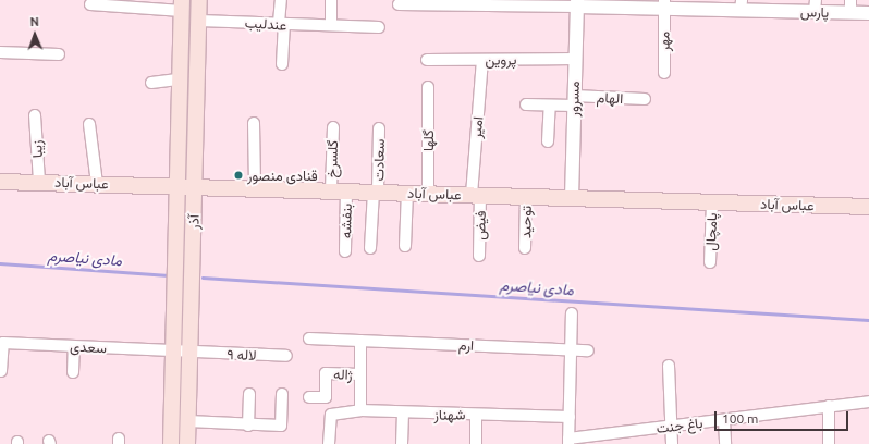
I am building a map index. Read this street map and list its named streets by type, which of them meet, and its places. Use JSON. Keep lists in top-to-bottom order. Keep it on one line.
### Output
{"streets":{"main road":["عباس آباد","آذر"],"street":["پارس","عندلیب","مهر","پروین","الهام","مسرور","امیر","گلها","زیبا","گلسرخ","سعادت","بنفشه","توحید","فیض","پامچال","ارم","سعدی","۹ لاله","ژاله","شهناز","باغ جنت"]},"crossings":[["پارس","مهر"],["پارس","مسرور"],["عندلیب","آذر"],["پروین","مسرور"],["پروین","امیر"],["الهام","مسرور"],["مسرور","عباس آباد"],["امیر","عباس آباد"],["امیر","فیض"],["گلها","عباس آباد"],["زیبا","عباس آباد"],["گلسرخ","عباس آباد"],["سعادت","عباس آباد"],["عباس آباد","بنفشه"],["عباس آباد","آذر"],["عباس آباد","توحید"],["عباس آباد","فیض"],["عباس آباد","پامچال"],["آذر","سعدی"],["آذر","۹ لاله"],["ارم","باغ جنت"],["سعدی","۹ لاله"],["شهناز","باغ جنت"]],"water":["مادی نیاصرم"],"places":["قنادی منصور"],"scale_bar":"100 m","north":"top"}
